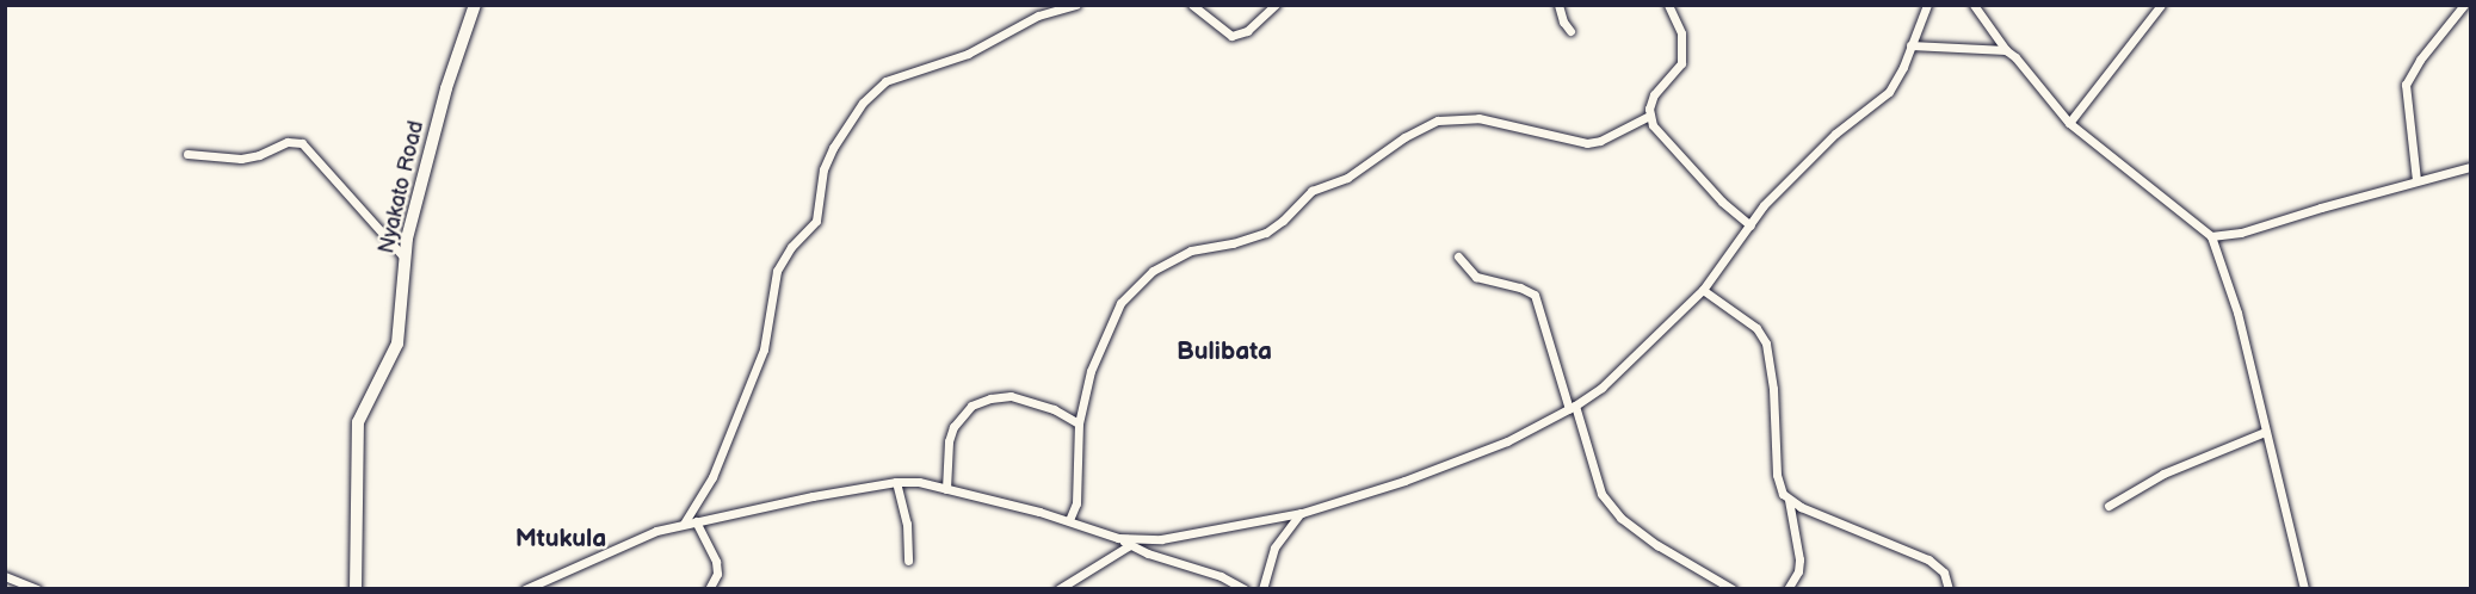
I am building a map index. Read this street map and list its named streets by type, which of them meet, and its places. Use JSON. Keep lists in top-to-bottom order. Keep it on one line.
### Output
{"streets":{"street":["Nyakato Road"]},"districts":["Bulibata","Mtukula"]}
